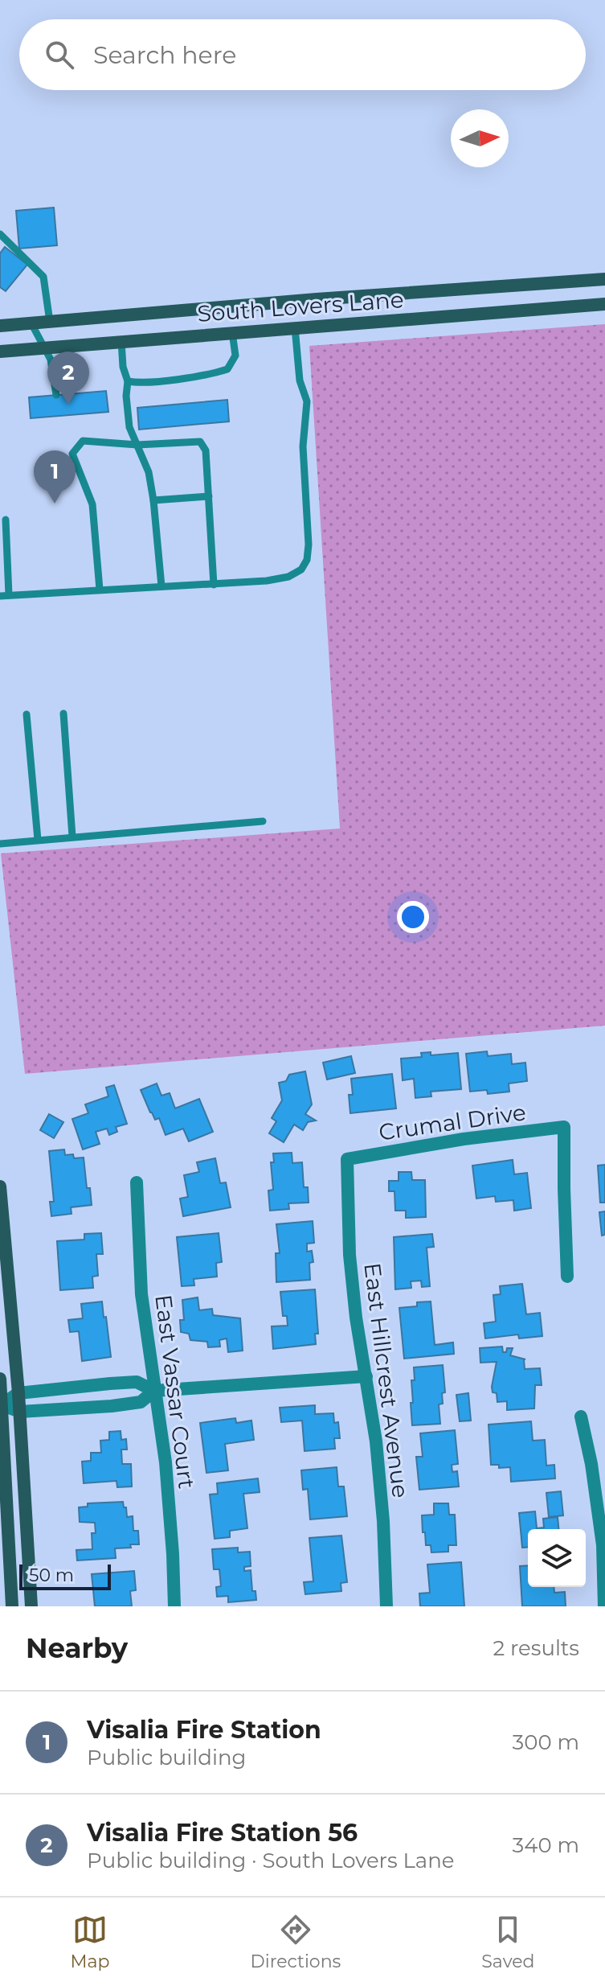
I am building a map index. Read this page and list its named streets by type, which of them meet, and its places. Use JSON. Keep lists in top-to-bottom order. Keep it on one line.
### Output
{"streets":{"main road":["South Lovers Lane"],"street":["Crumal Drive","East Hillcrest Avenue","East Vassar Court"]},"crossings":[["Crumal Drive","East Hillcrest Avenue"]],"scale_bar":"50 m","north":"right","page":{"search":"Search here","pins":["2","1"],"scale":"50 m","heading":["Nearby","2 results"],"list":[{"mark":"1","name":"Visalia Fire Station","note":"Public building","value":"300 m"},{"mark":"2","name":"Visalia Fire Station 56","note":"Public building · South Lovers Lane","value":"340 m"}],"nav":["Map","Directions","Saved"]}}
